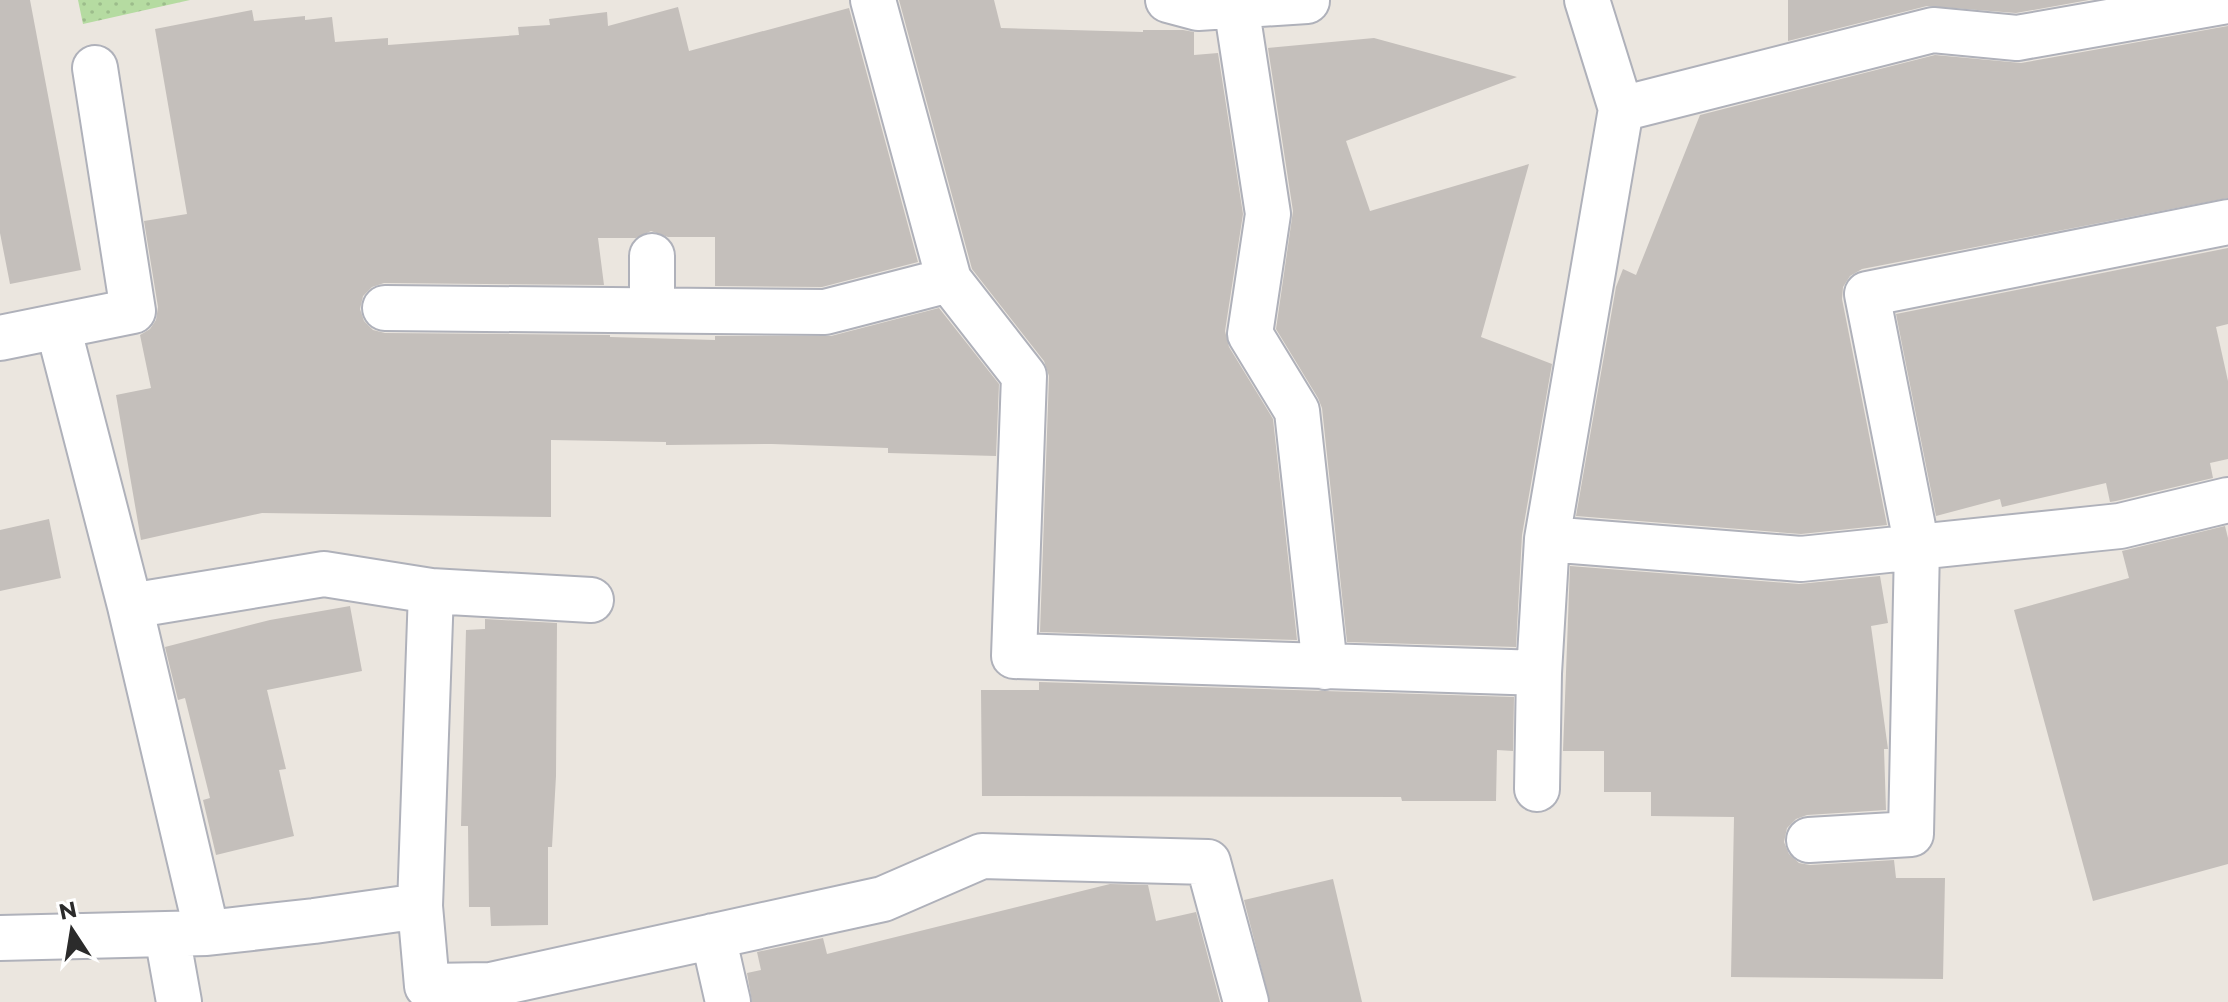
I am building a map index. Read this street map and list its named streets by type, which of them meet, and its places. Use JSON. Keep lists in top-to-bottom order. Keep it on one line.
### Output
{"north":"top"}
